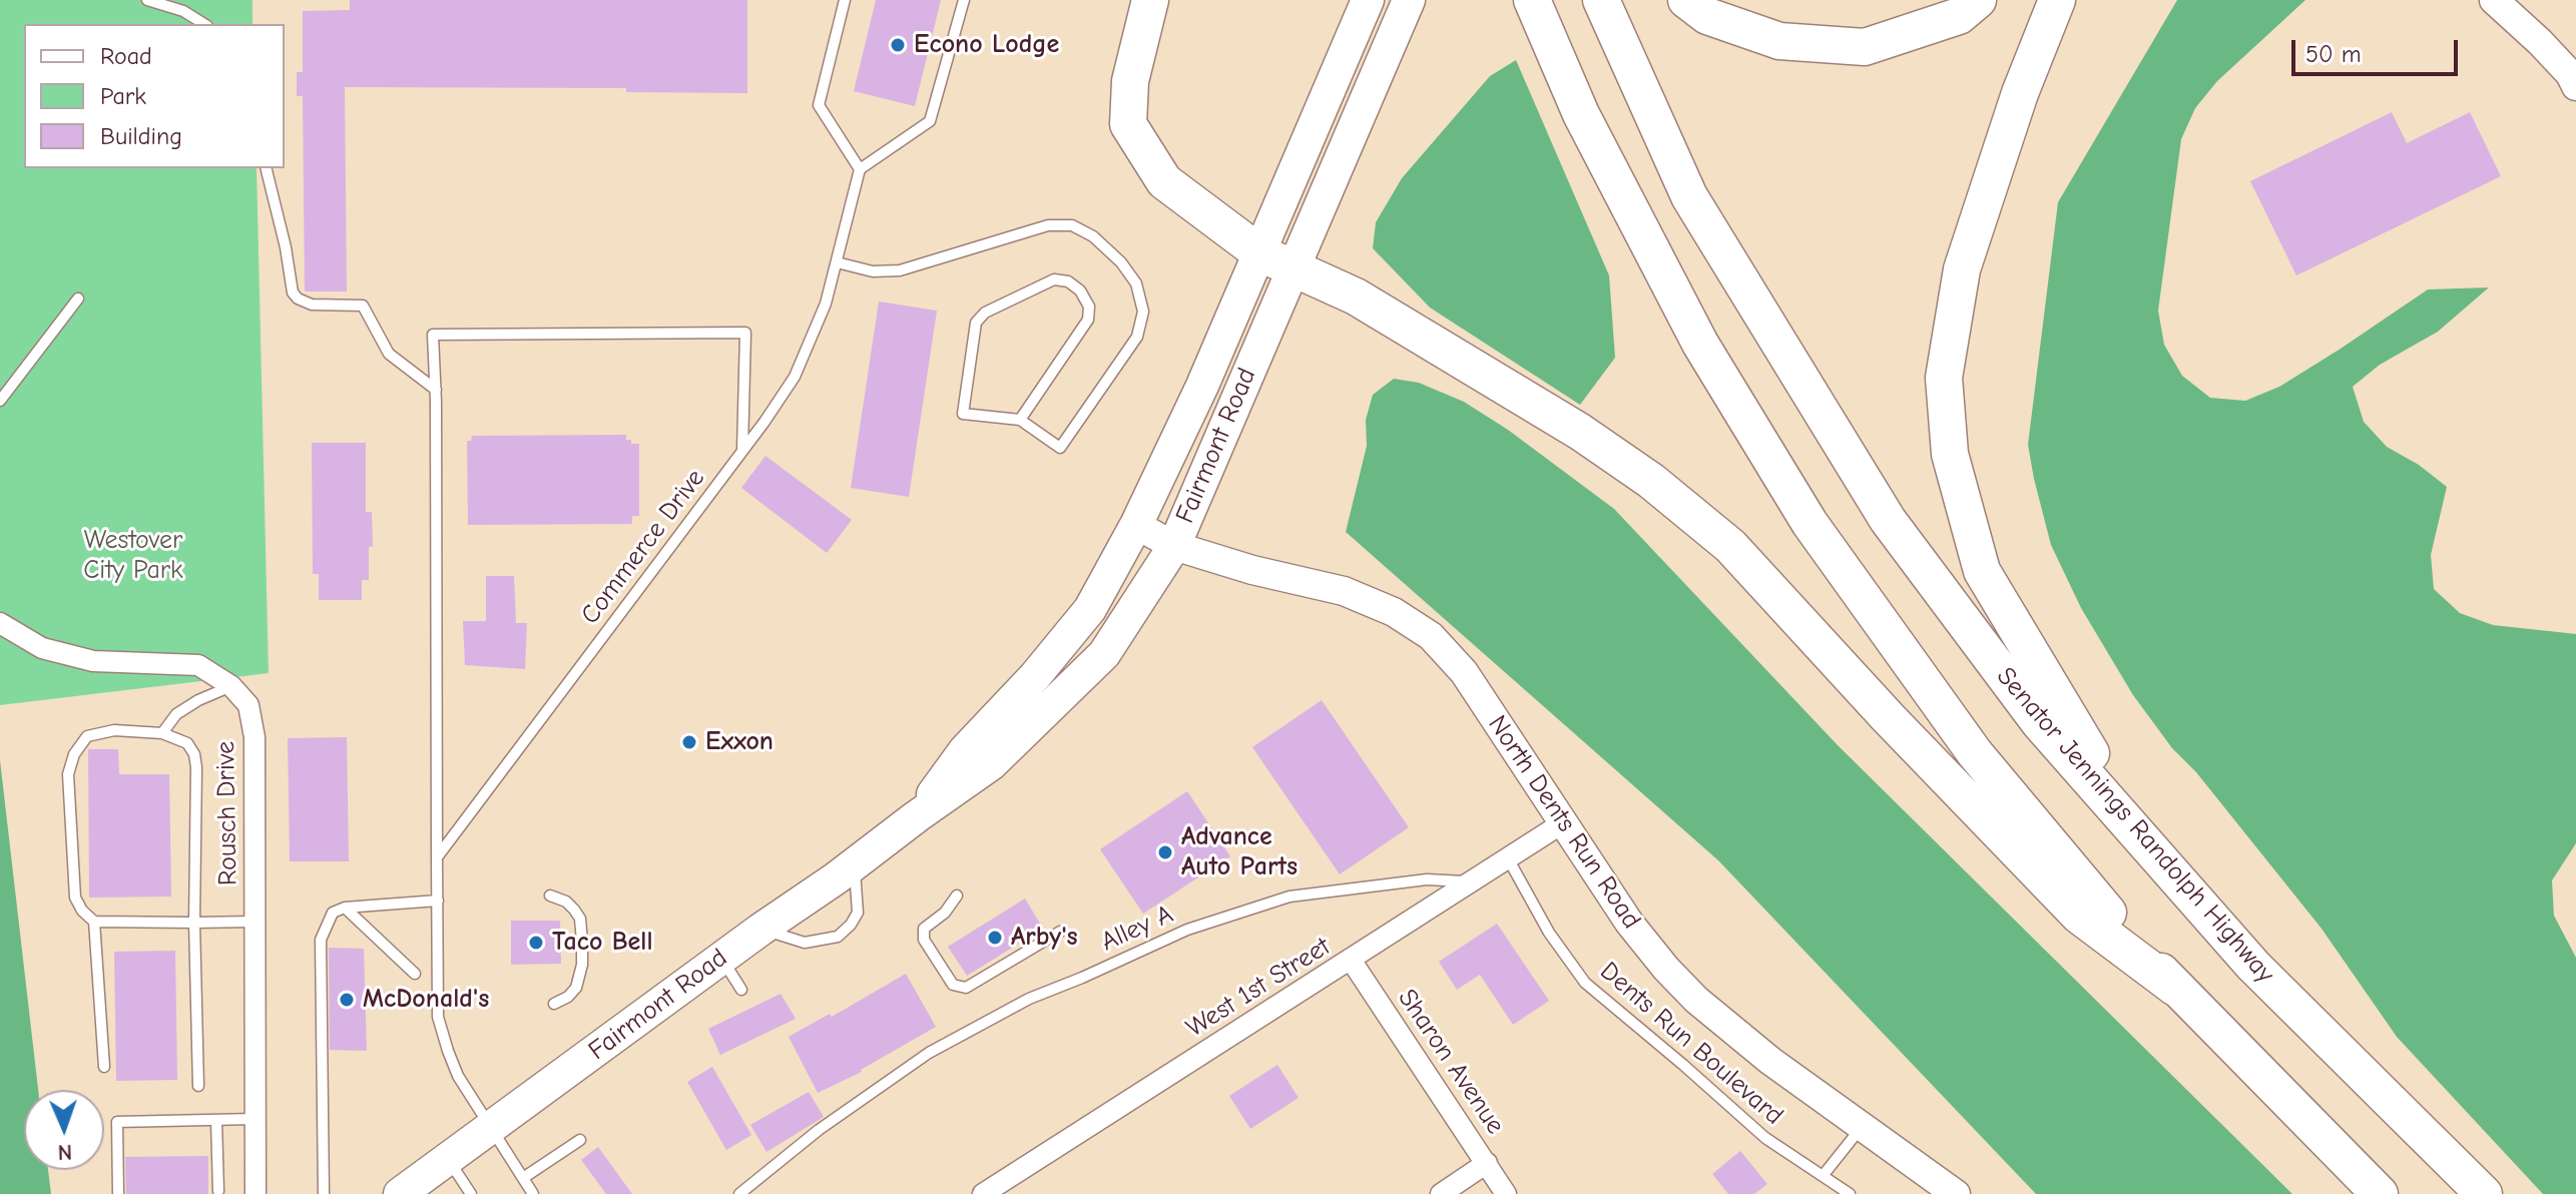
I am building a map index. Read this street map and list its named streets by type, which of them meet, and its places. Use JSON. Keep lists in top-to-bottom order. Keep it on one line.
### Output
{"streets":{"highway":["Senator Jennings Randolph Highway"],"main road":["Fairmont Road"],"street":["Rousch Drive","North Dents Run Road","West 1st Street","Sharon Avenue"],"lane":["Commerce Drive","Alley A","Dents Run Boulevard"]},"crossings":[["Fairmont Road","North Dents Run Road"],["North Dents Run Road","West 1st Street"],["Alley A","West 1st Street"],["West 1st Street","Dents Run Boulevard"],["West 1st Street","Sharon Avenue"]],"parks":["Westover City Park"],"places":["Econo Lodge","Exxon","Advance Auto Parts","Arby's","Taco Bell","McDonald's"],"legend":["Road","Park","Building"],"scale_bar":"50 m","north":"bottom"}
